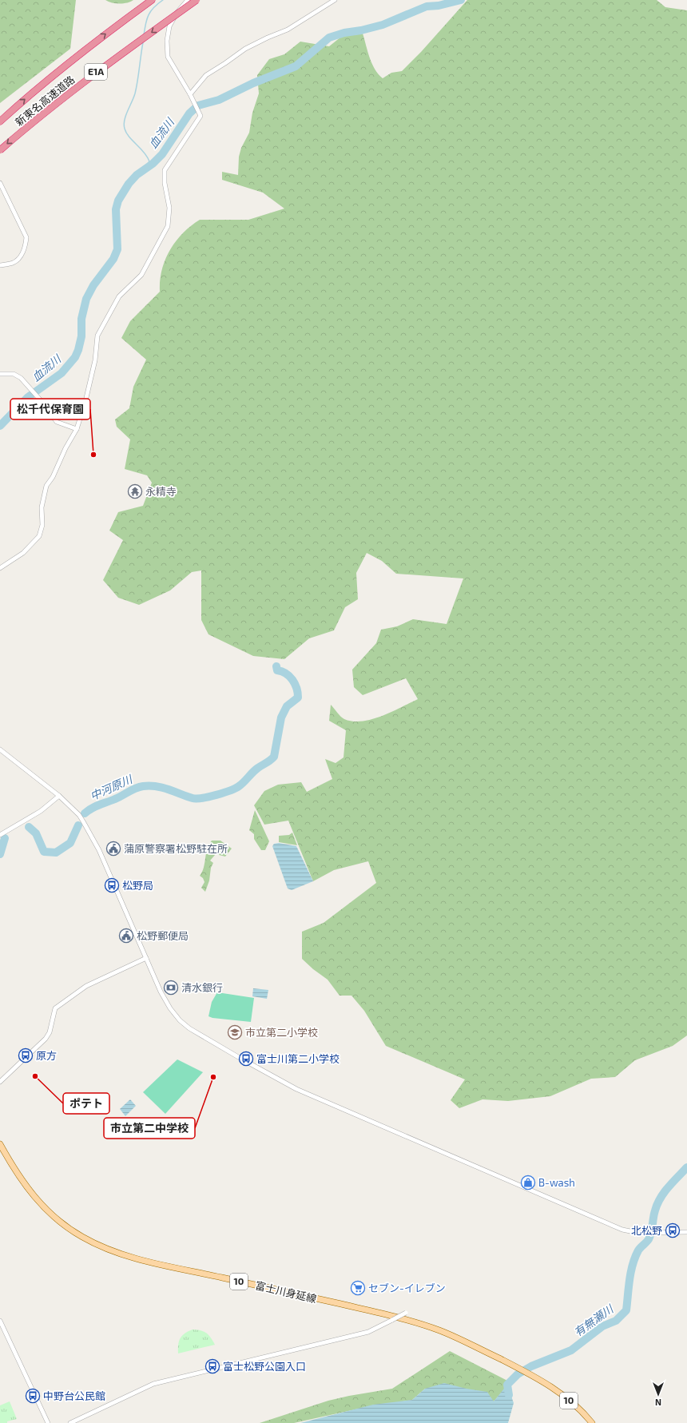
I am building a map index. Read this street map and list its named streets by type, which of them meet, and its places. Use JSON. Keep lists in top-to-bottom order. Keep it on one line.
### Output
{"streets":{"highway":["E1A","新東名高速道路"],"main road":["10","富士川身延線"]},"water":["血流川","中河原川","有無瀬川"],"places":{"other":["松千代保育園","ポテト","市立第二中学校"],"temple":["永精寺"],"public building":["蒲原警察署松野駐在所","松野郵便局"],"bus stop":["松野局","原方","富士川第二小学校","北松野","富士松野公園入口","中野台公民館"],"bank":["清水銀行"],"school or university":["市立第二小学校"],"shop":["B-wash"],"supermarket":["セブン-イレブン"]},"north":"bottom"}
